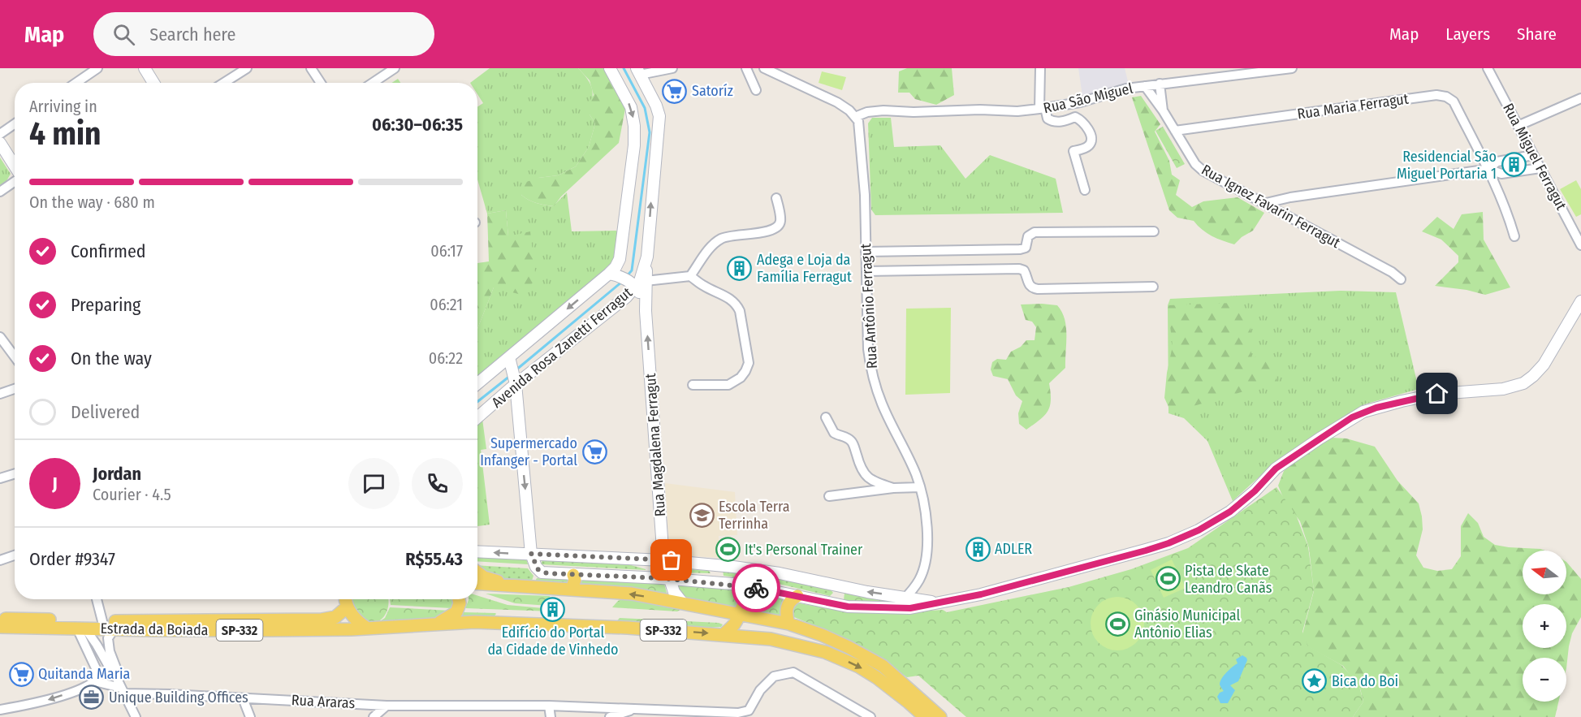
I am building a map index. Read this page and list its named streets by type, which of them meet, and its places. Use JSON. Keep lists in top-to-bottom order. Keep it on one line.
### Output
{"streets":{"main road":["Avenida Rosa Zanetti Ferragut","Rua Magdalena Ferragut","Estrada da Boiada","SP-332"],"street":["Rua São Miguel","Rua Maria Ferragut","Rua Miguel Ferragut","Rua Ignez Favarin Ferragut","Rua Antônio Ferragut","Rua Araras"]},"crossings":[["Rua São Miguel","Rua Ignez Favarin Ferragut"],["Rua São Miguel","Rua Antônio Ferragut"],["Rua Maria Ferragut","Rua Ignez Favarin Ferragut"],["Avenida Rosa Zanetti Ferragut","Rua Magdalena Ferragut"],["Rua Magdalena Ferragut","SP-332"],["Estrada da Boiada","SP-332"]],"one_way":["Rua Magdalena Ferragut"],"places":{"supermarket":["Satoríz","Supermercado Infanger - Portal","Quitanda Maria"],"building":["Residencial São Miguel Portaria 1","Adega e Loja da Família Ferragut","ADLER","Edifício do Portal da Cidade de Vinhedo"],"school or university":["Escola Terra Terrinha"],"sports":["It's Personal Trainer","Pista de Skate Leandro Canãs","Ginásio Municipal Antônio Elias"],"place":["Bica do Boi"],"office":["Unique Building Offices"]},"north":"left","page":{"header":"Map","search":"Search here","nav":["Map","Layers","Share"],"heading":["4 min","Arriving in","06:30–06:35"],"panel":["Jordan","Courier · 4.5","Order #9347","R$55.43"],"bar":"On the way · 680 m","list":[["Confirmed","06:17"],["Preparing","06:21"],["On the way","06:22"],"Delivered"],"round":"J","map_buttons":["+","−"]}}
